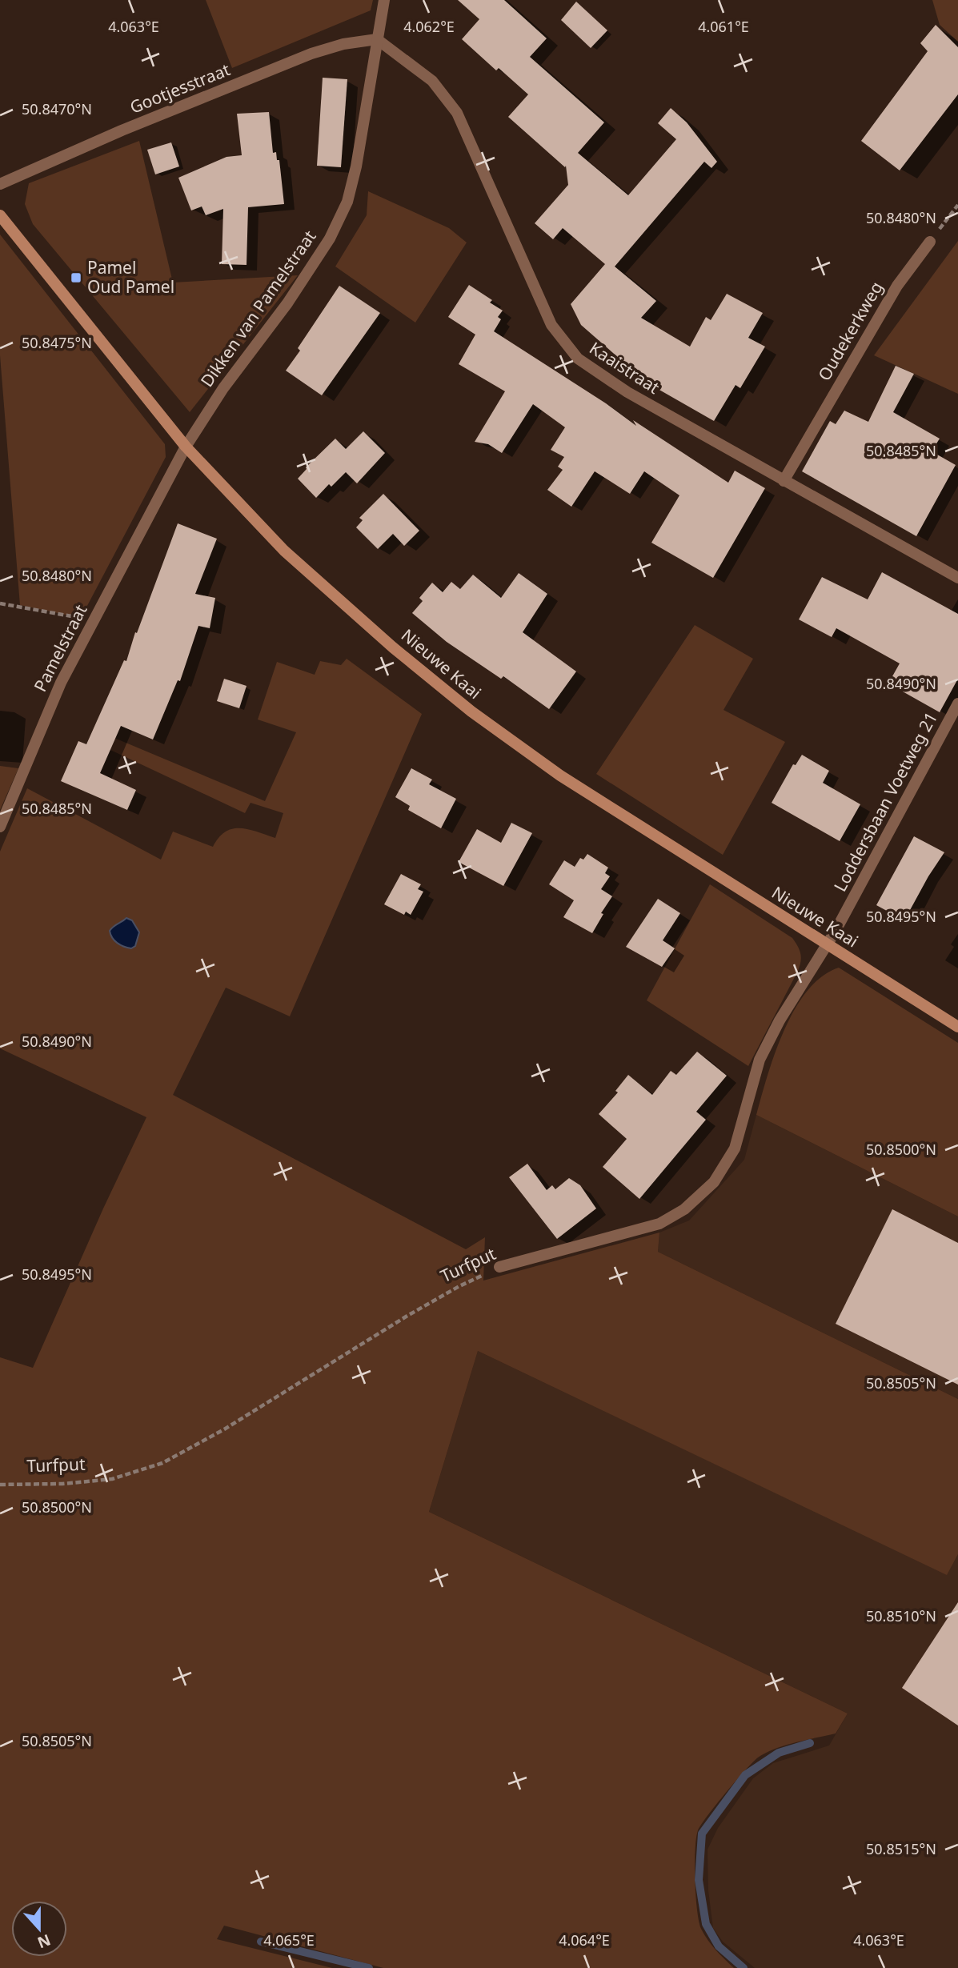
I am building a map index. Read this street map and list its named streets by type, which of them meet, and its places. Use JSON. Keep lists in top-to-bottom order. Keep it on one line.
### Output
{"streets":{"main road":["Nieuwe Kaai"],"street":["Gootjesstraat","Dikken van Pamelstraat","Oudekerkweg","Kaaistraat","Pamelstraat","Loddersbaan Voetweg 21","Turfput"]},"crossings":[["Gootjesstraat","Dikken van Pamelstraat"],["Gootjesstraat","Kaaistraat"],["Dikken van Pamelstraat","Kaaistraat"],["Dikken van Pamelstraat","Pamelstraat"],["Oudekerkweg","Kaaistraat"],["Pamelstraat","Nieuwe Kaai"],["Nieuwe Kaai","Loddersbaan Voetweg 21"],["Nieuwe Kaai","Turfput"],["Loddersbaan Voetweg 21","Turfput"]],"places":{"transit":["Pamel Oud Pamel"]},"north":"bottom","coordinates":["4.063°E","4.062°E","4.061°E","50.8470°N","50.8480°N","50.8475°N","50.8485°N","50.8490°N","50.8495°N","50.8500°N","50.8505°N","50.8510°N","50.8515°N","4.065°E","4.064°E"]}
